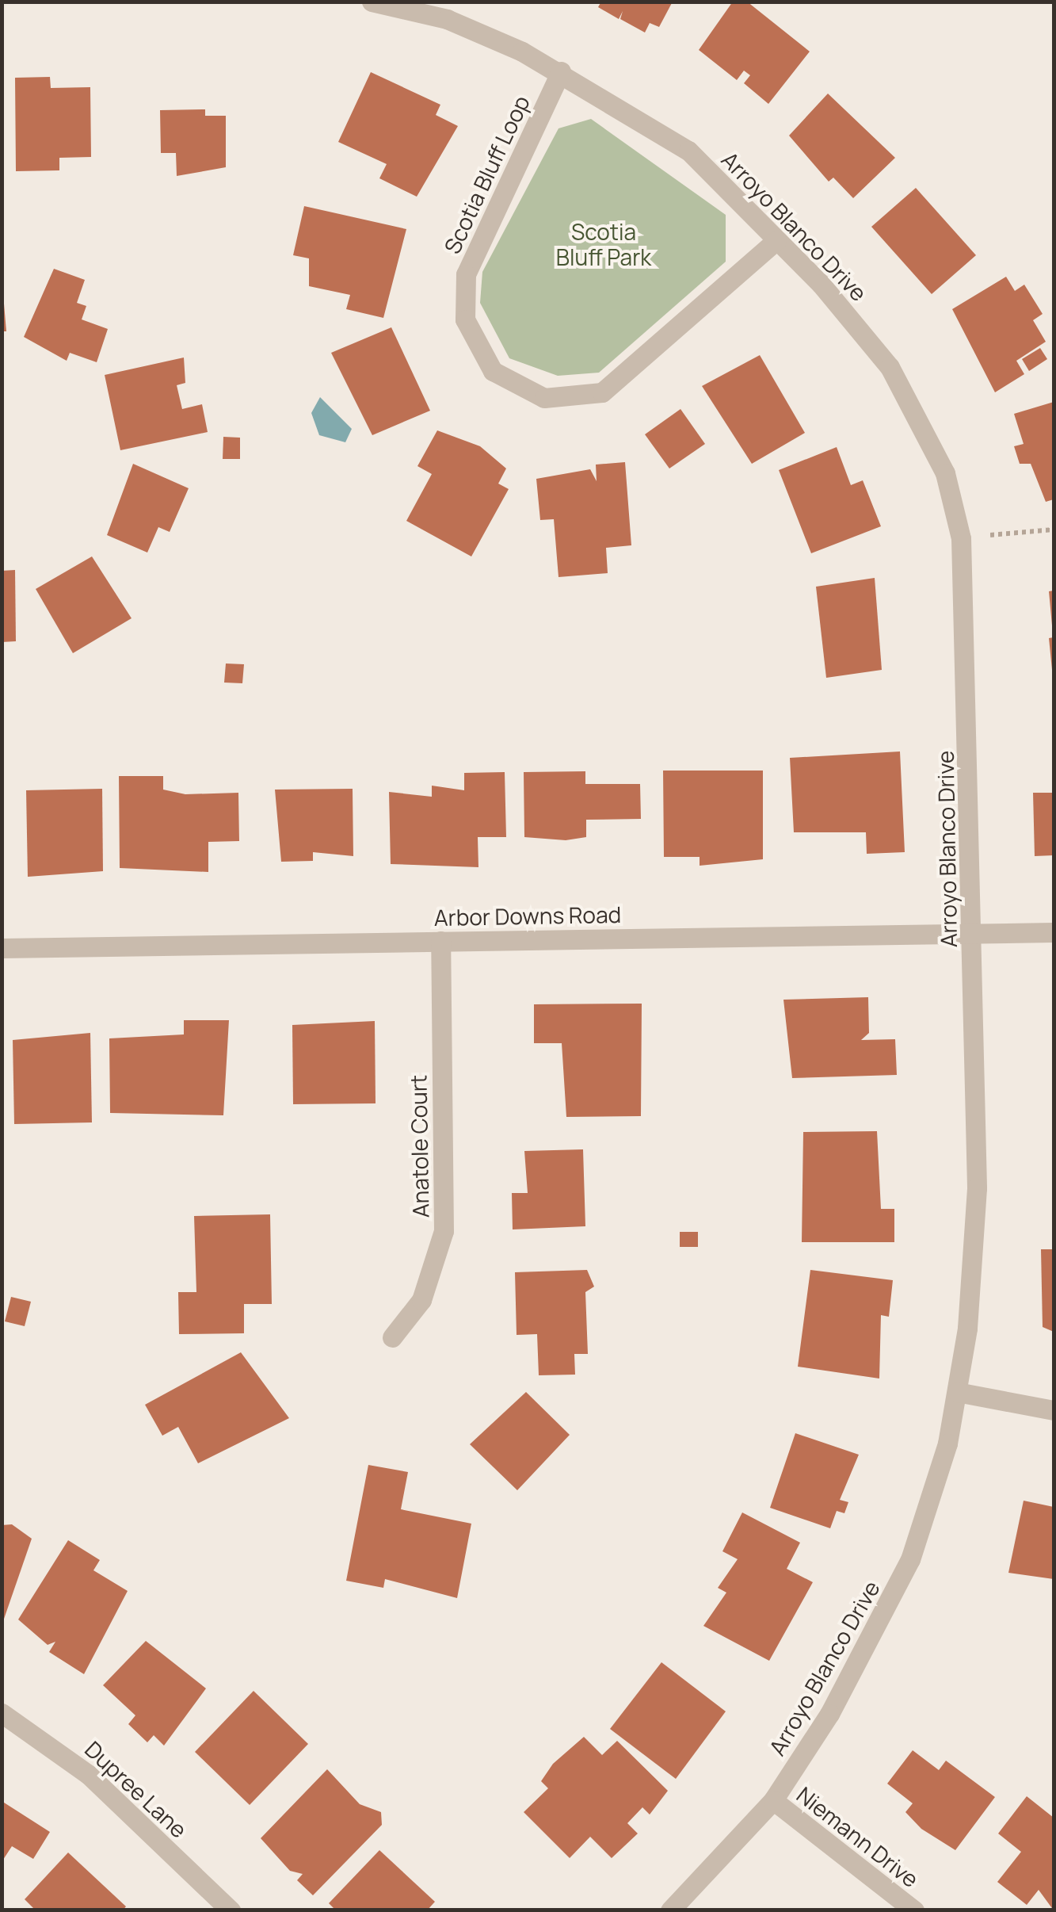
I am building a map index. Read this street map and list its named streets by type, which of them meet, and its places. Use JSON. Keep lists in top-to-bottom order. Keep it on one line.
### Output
{"streets":{"street":["Scotia Bluff Loop","Arroyo Blanco Drive","Arbor Downs Road","Anatole Court","Dupree Lane","Niemann Drive"]},"crossings":[["Scotia Bluff Loop","Arroyo Blanco Drive"],["Arroyo Blanco Drive","Arbor Downs Road"],["Arroyo Blanco Drive","Niemann Drive"],["Arbor Downs Road","Anatole Court"]],"parks":["Scotia Bluff Park"]}
